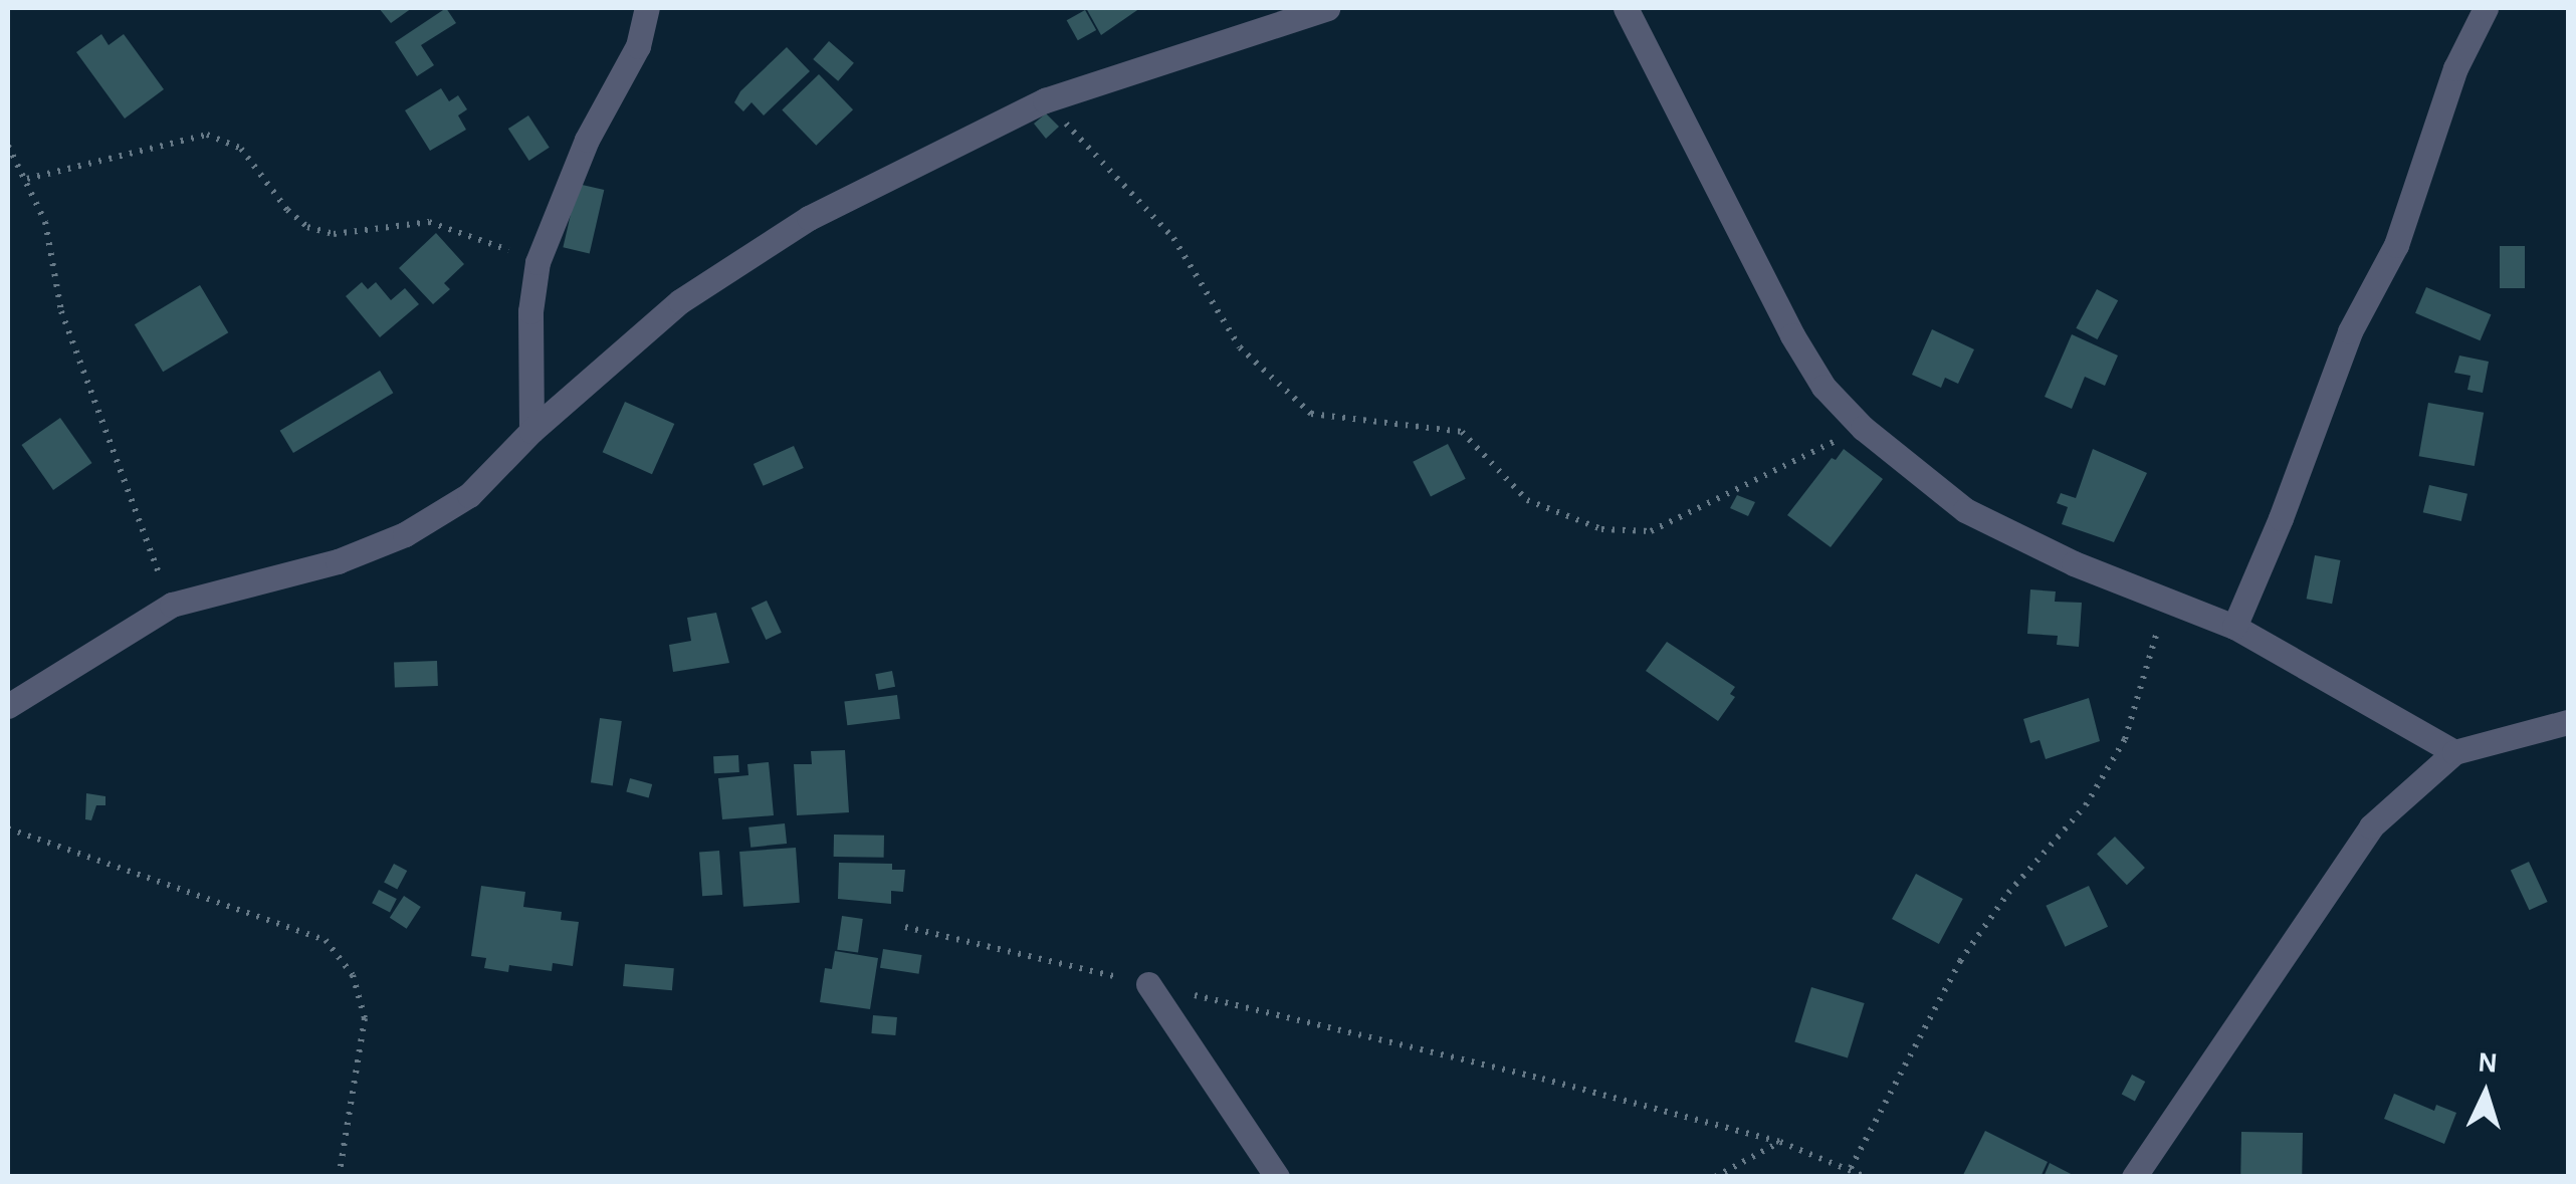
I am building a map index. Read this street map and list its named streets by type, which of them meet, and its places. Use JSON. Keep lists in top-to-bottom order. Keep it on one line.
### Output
{"north":"top"}
